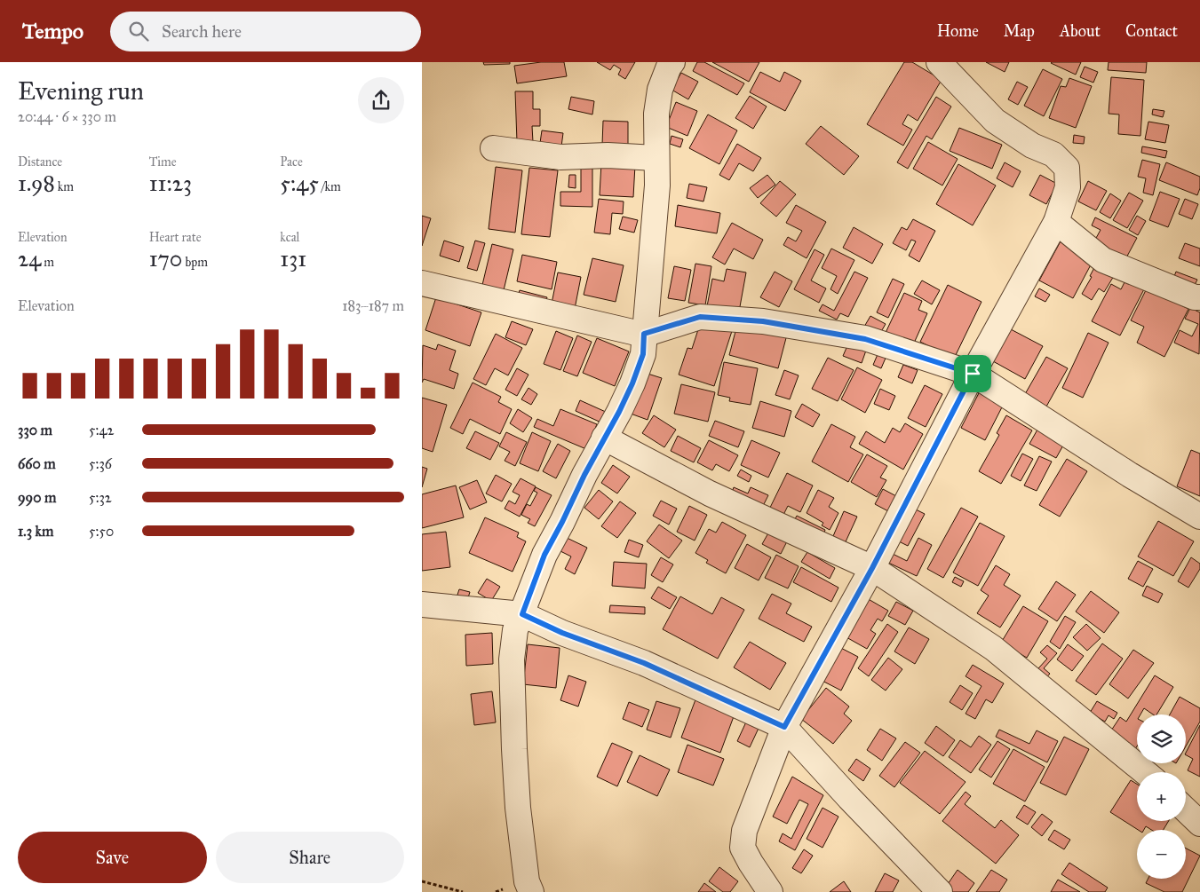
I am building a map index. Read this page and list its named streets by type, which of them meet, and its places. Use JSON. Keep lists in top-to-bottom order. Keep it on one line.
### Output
{"page":{"header":"Tempo","search":"Search here","nav":["Home","Map","About","Contact"],"heading":["Evening run","20:44 · 6 × 330 m"],"stats":[["Distance","1.98 km"],["Time","11:23"],["Pace","5:45 /km"],["Elevation","24 m"],["Heart rate","170 bpm"],["kcal","131"]],"chart":["Elevation","183–187 m"],"list":[{"name":"330 m","note":"5:42"},{"name":"660 m","note":"5:36"},{"name":"990 m","note":"5:32"},{"name":"1.3 km","note":"5:50"}],"map_buttons":["+","−"],"buttons":["Save","Share"]}}
